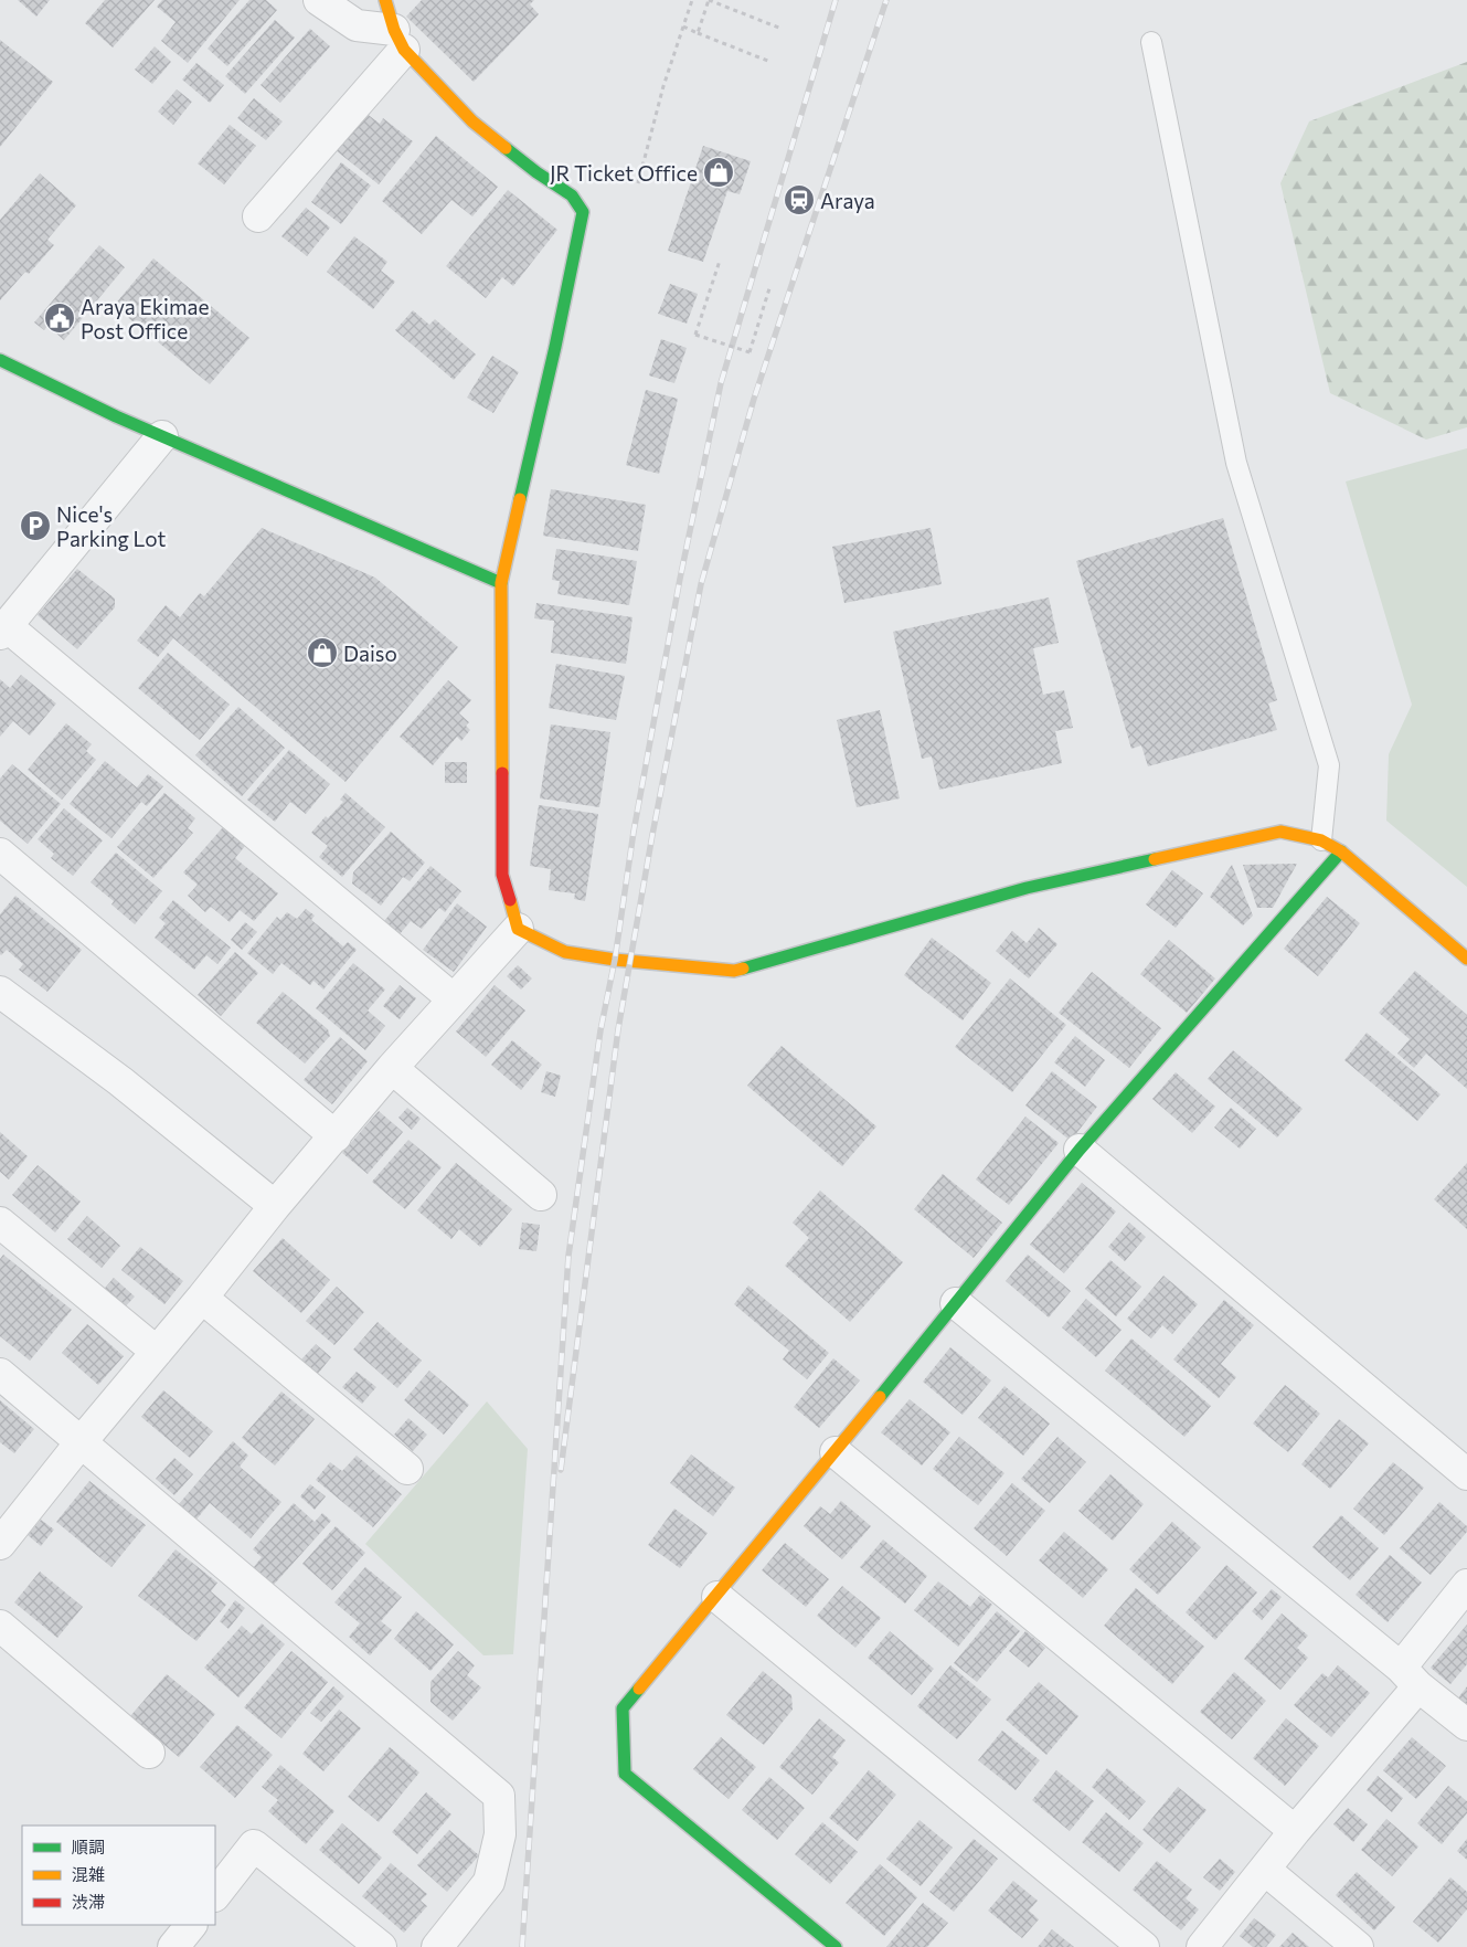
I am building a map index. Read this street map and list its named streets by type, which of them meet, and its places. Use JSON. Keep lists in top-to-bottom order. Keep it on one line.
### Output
{"places":{"shop":["JR Ticket Office","Daiso"],"station":["Araya"],"public building":["Araya Ekimae Post Office"],"parking":["Nice's Parking Lot"]},"legend":["順調","混雑","渋滞"]}
